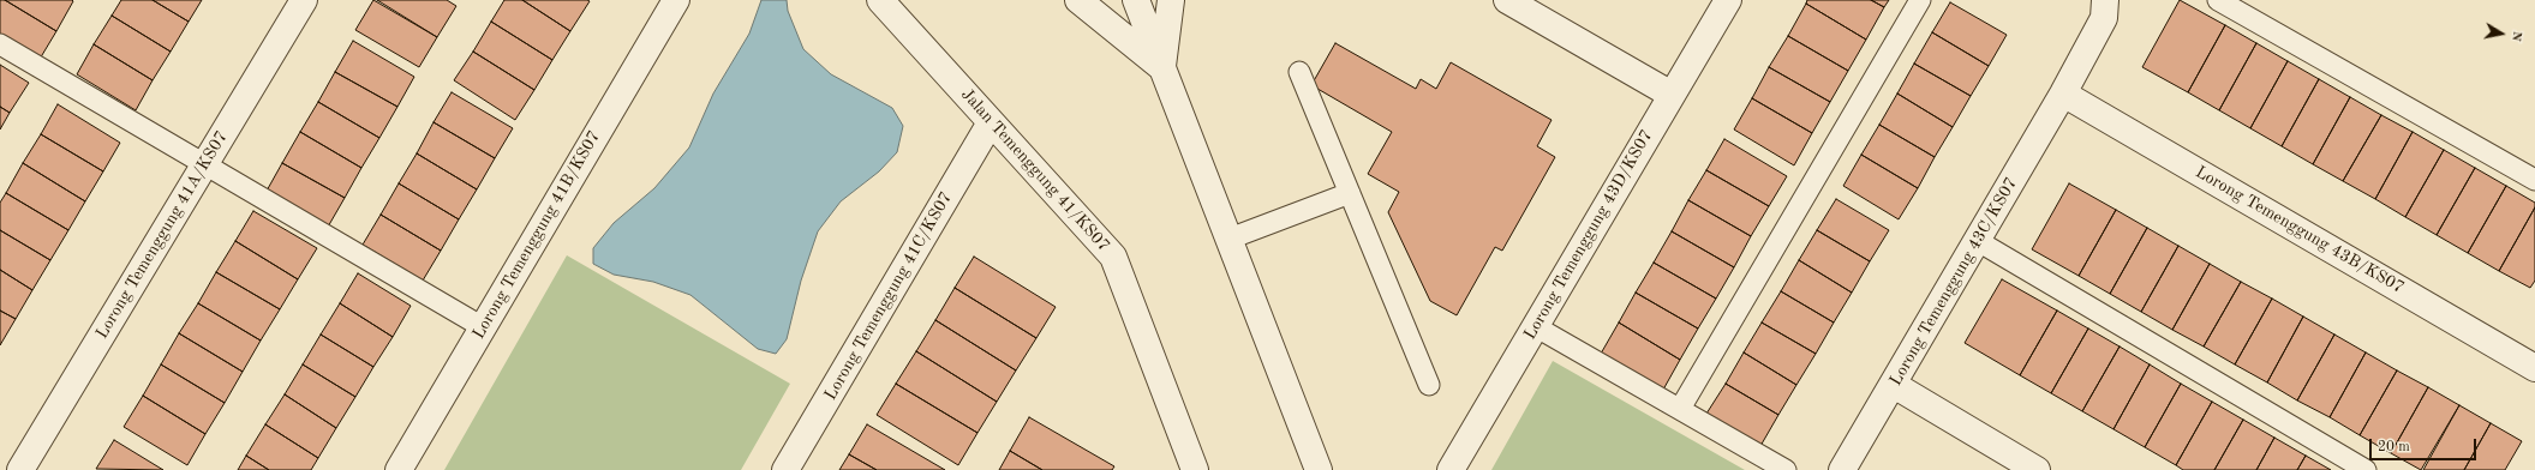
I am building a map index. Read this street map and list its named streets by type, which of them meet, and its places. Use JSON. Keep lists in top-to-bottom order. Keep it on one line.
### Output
{"streets":{"street":["Jalan Temenggung 41/KS07","Lorong Temenggung 43B/KS07","Lorong Temenggung 41A/KS07","Lorong Temenggung 41B/KS07","Lorong Temenggung 43D/KS07","Lorong Temenggung 43C/KS07","Lorong Temenggung 41C/KS07"]},"crossings":[["Jalan Temenggung 41/KS07","Lorong Temenggung 41C/KS07"],["Lorong Temenggung 43B/KS07","Lorong Temenggung 43C/KS07"]],"scale_bar":"20 m","north":"right"}
